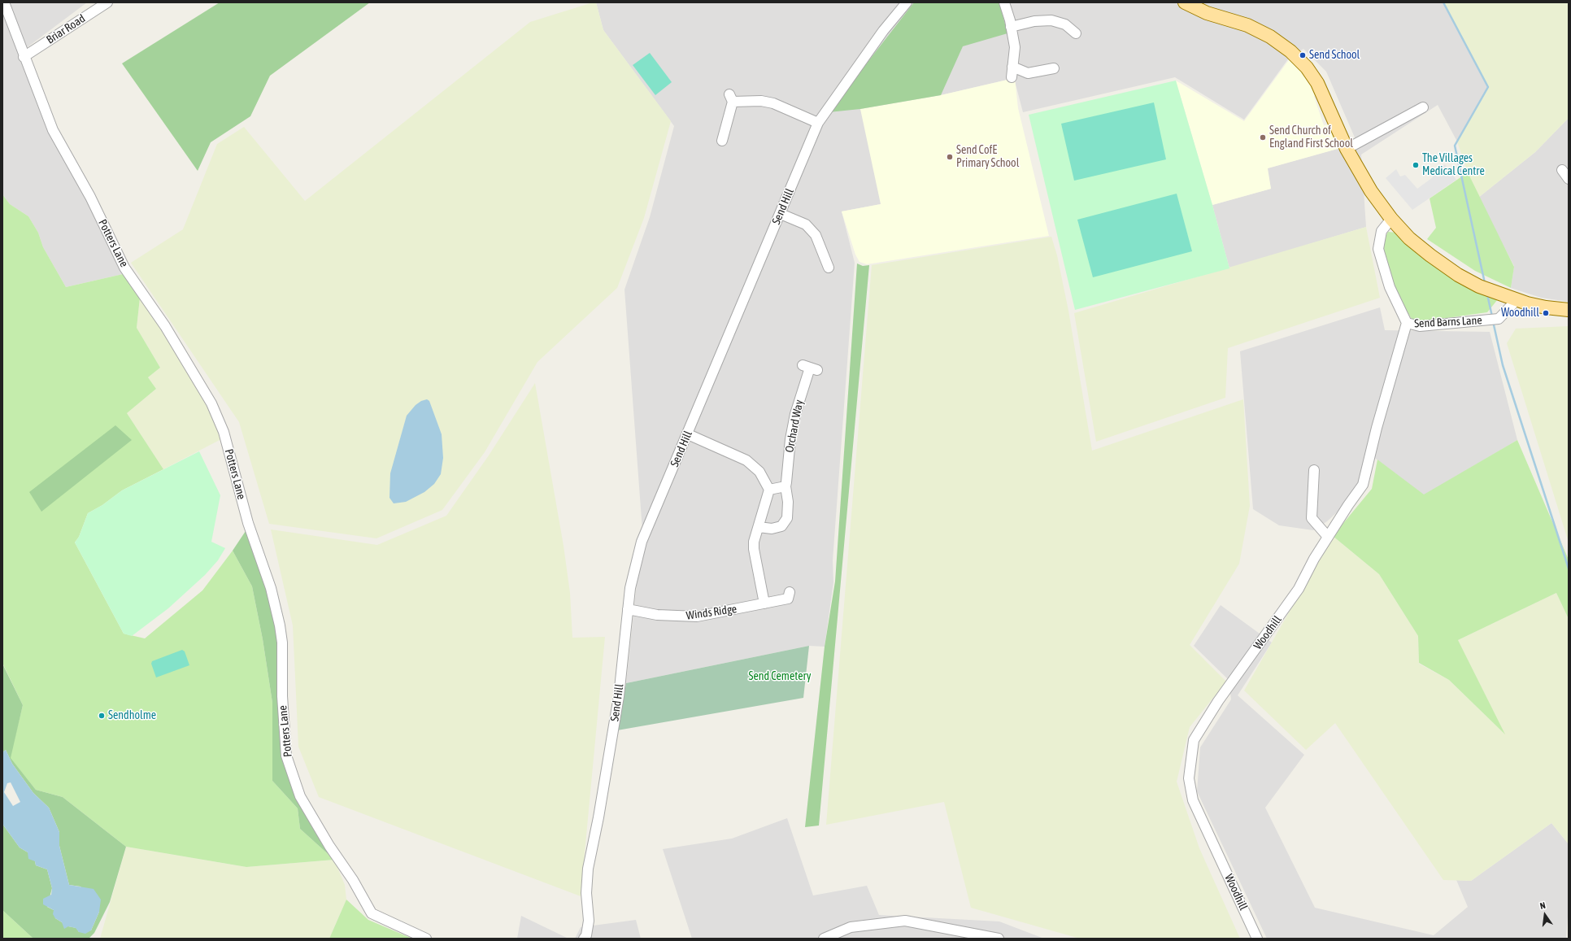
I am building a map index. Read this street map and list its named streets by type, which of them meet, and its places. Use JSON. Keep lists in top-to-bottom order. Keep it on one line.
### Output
{"streets":{"street":["Briar Road","Send Hill","Potters Lane","Send Barns Lane","Orchard Way","Winds Ridge","Woodhill"]},"crossings":[["Briar Road","Potters Lane"],["Send Hill","Winds Ridge"],["Send Barns Lane","Woodhill"]],"parks":["Send Cemetery"],"places":["Send School","Send Church of England First School","Send CofE Primary School","The Villages Medical Centre","Woodhill","Sendholme"],"north":"top"}
